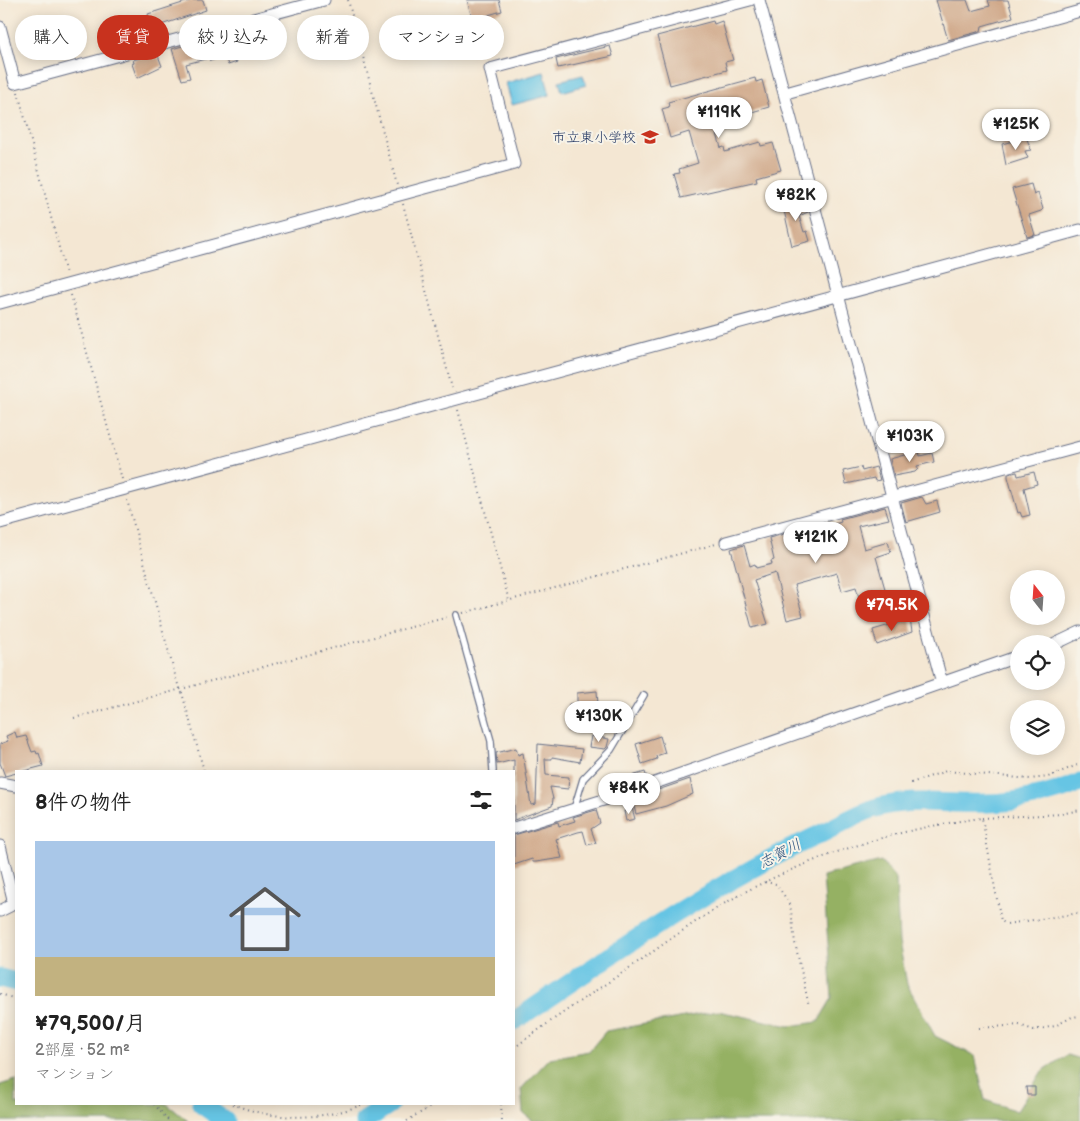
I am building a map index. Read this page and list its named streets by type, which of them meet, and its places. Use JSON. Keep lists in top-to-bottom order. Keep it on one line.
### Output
{"water":["志賀川"],"places":{"school or university":["市立東小学校"]},"north":"top","page":{"chip":["購入","賃貸","絞り込み","新着","マンション"],"price":["¥119K","¥125K","¥82K","¥103K","¥121K","¥79.5K","¥130K","¥84K"],"heading":"8件の物件","list":[{"name":"¥79,500/月","note":"2部屋 · 52 m² · マンション"}]}}
